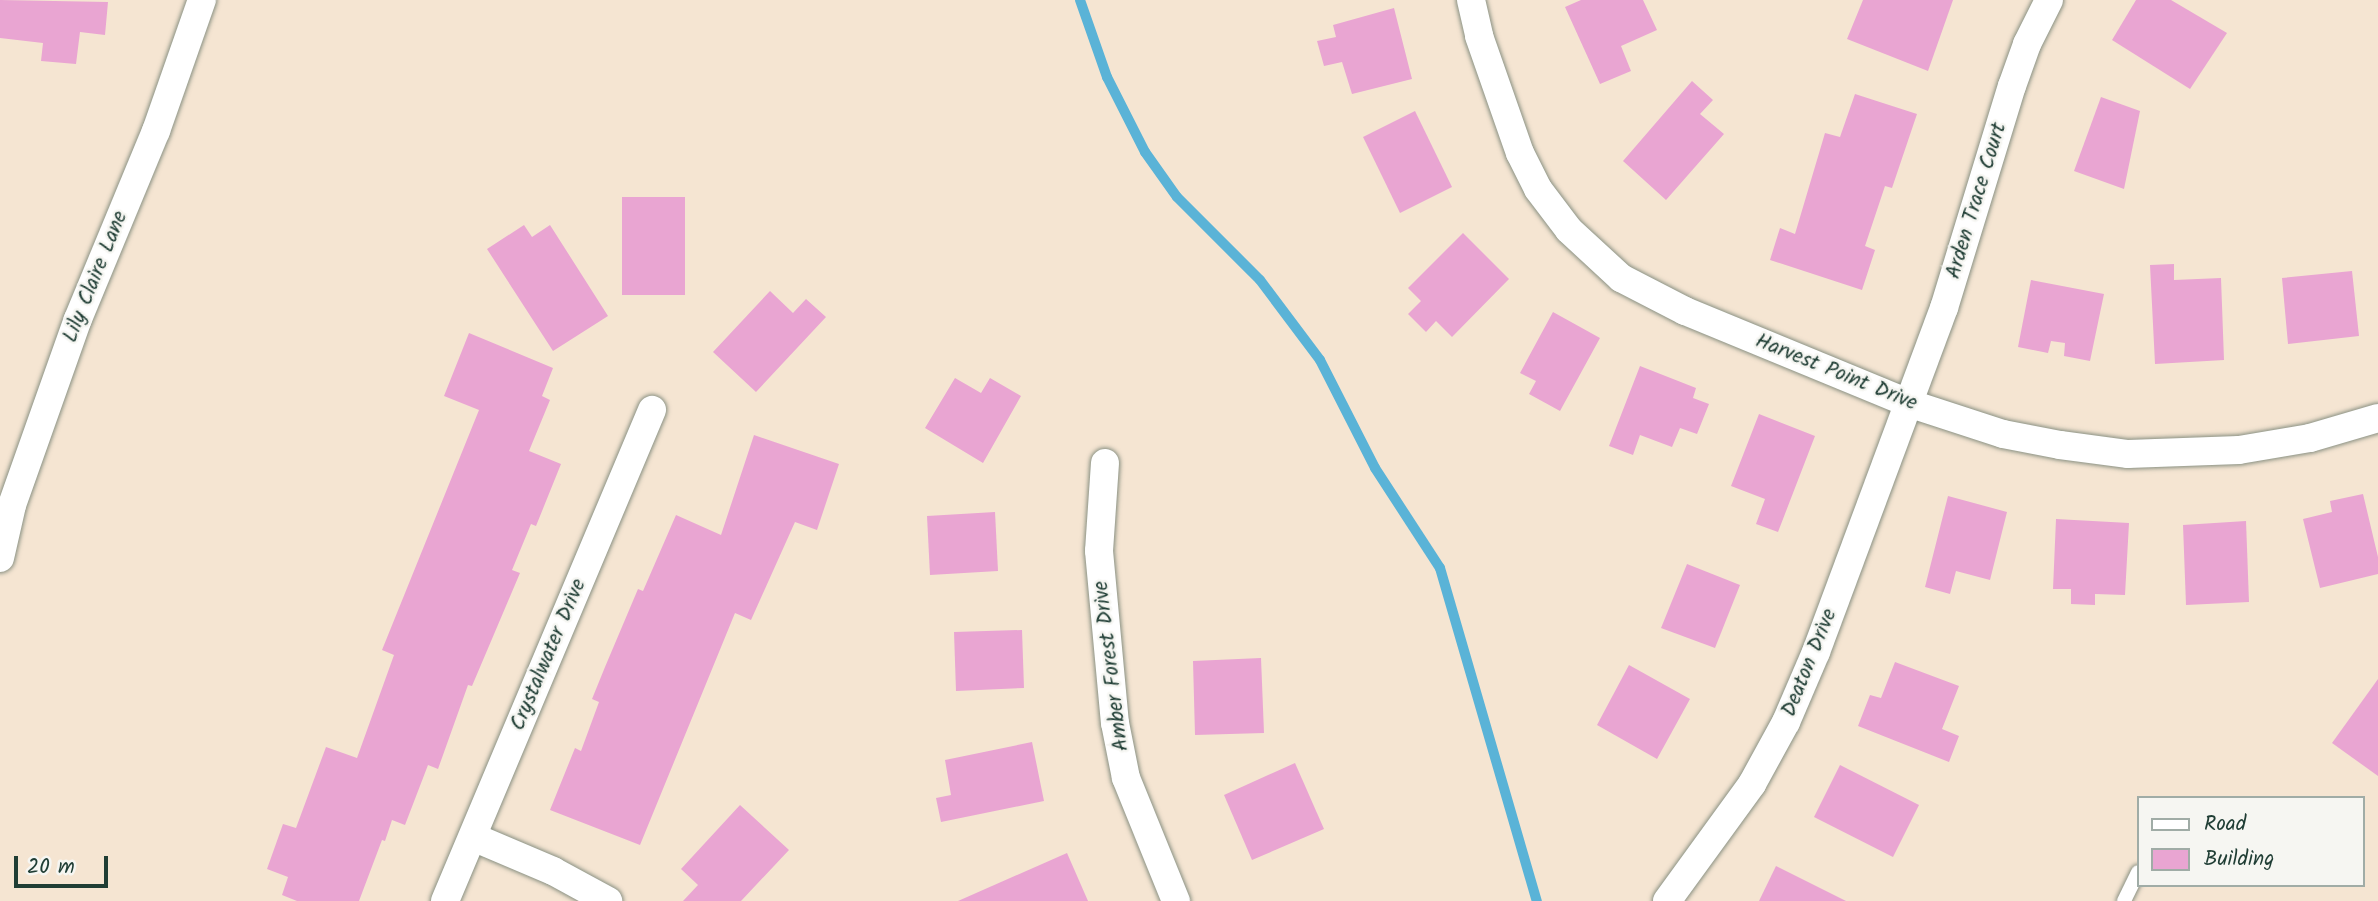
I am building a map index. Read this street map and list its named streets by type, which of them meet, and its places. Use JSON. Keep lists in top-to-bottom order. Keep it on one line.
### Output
{"streets":{"street":["Arden Trace Court","Lily Claire Lane","Harvest Point Drive","Crystalwater Drive","Deaton Drive","Amber Forest Drive"]},"crossings":[["Arden Trace Court","Harvest Point Drive"],["Arden Trace Court","Deaton Drive"],["Harvest Point Drive","Deaton Drive"]],"legend":["Road","Building"],"scale_bar":"20 m"}
